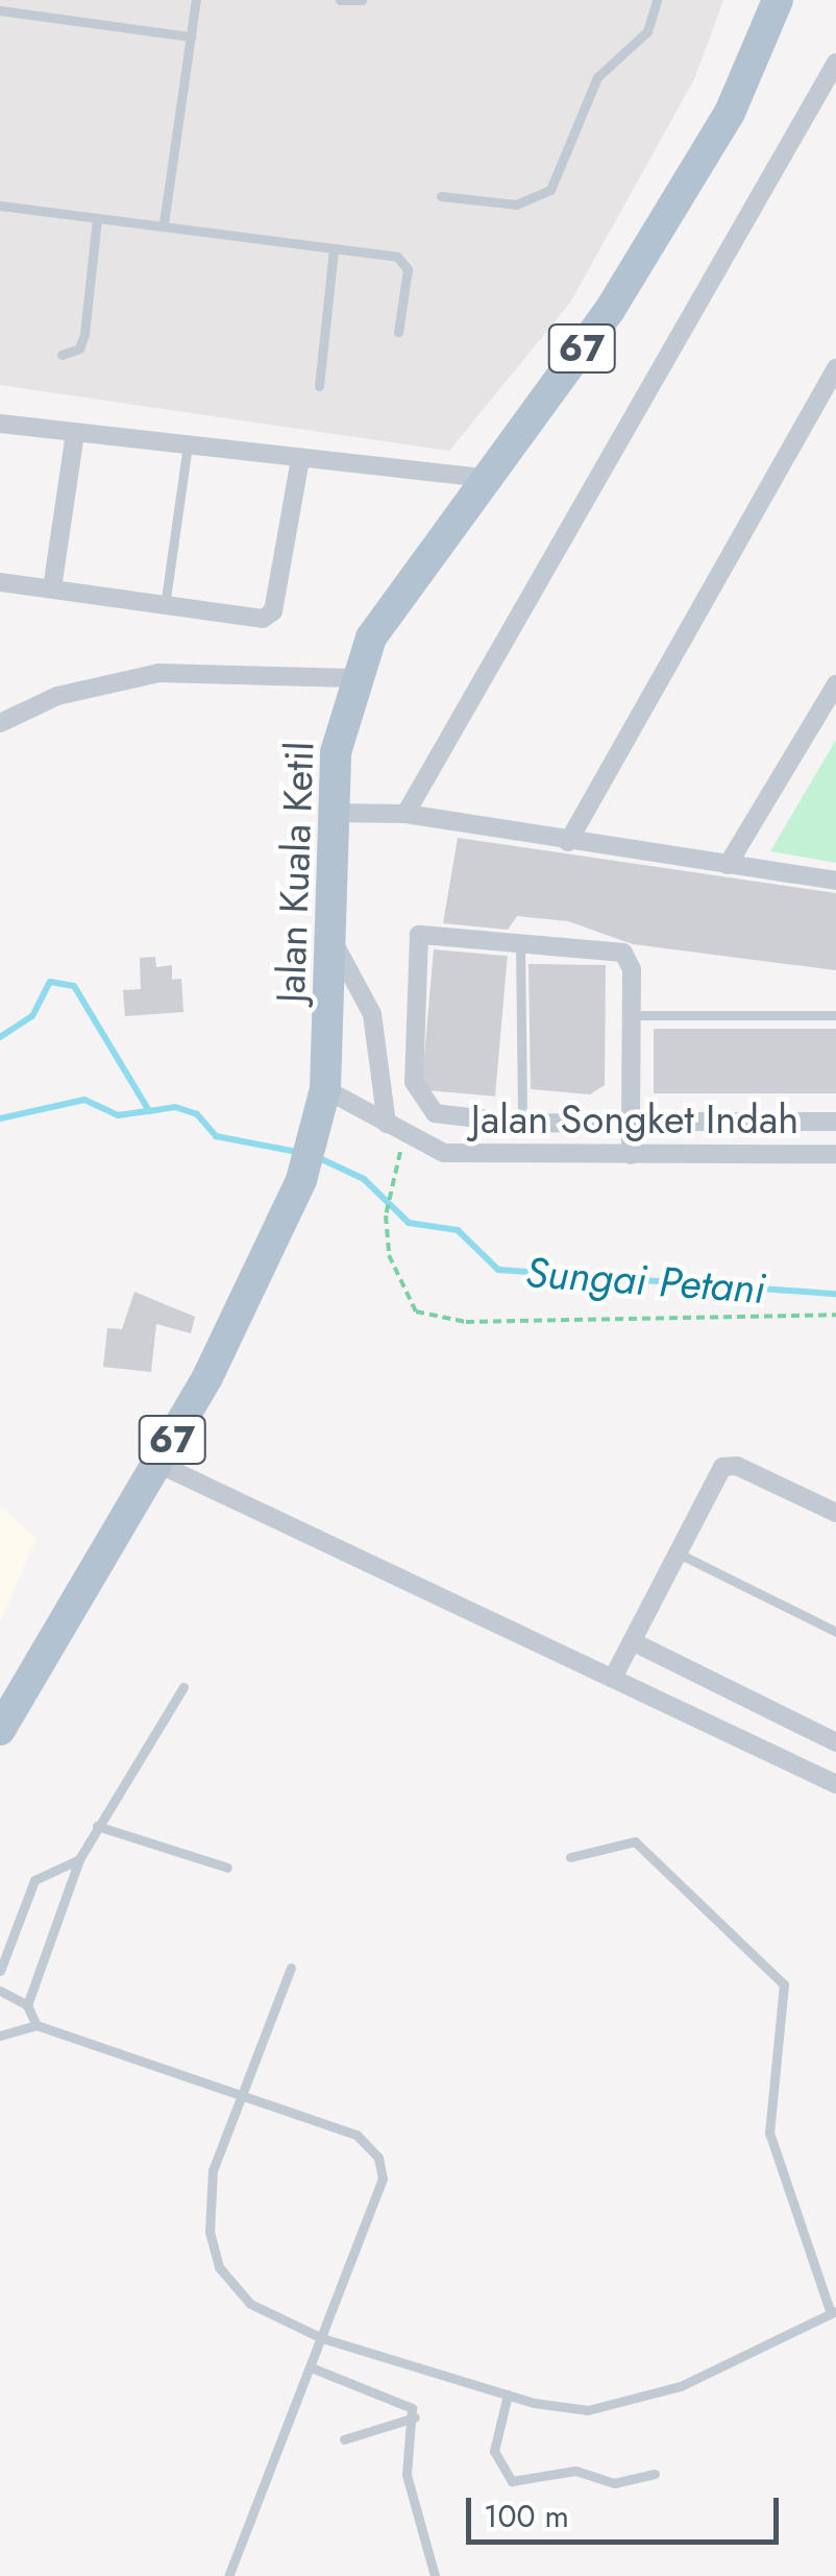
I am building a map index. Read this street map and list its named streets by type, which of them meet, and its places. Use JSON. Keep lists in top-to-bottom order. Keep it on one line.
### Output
{"streets":{"main road":["67","Jalan Kuala Ketil"],"street":["Jalan Songket Indah"]},"crossings":[["Jalan Kuala Ketil","Jalan Songket Indah"]],"water":["Sungai Petani"],"scale_bar":"100 m"}
